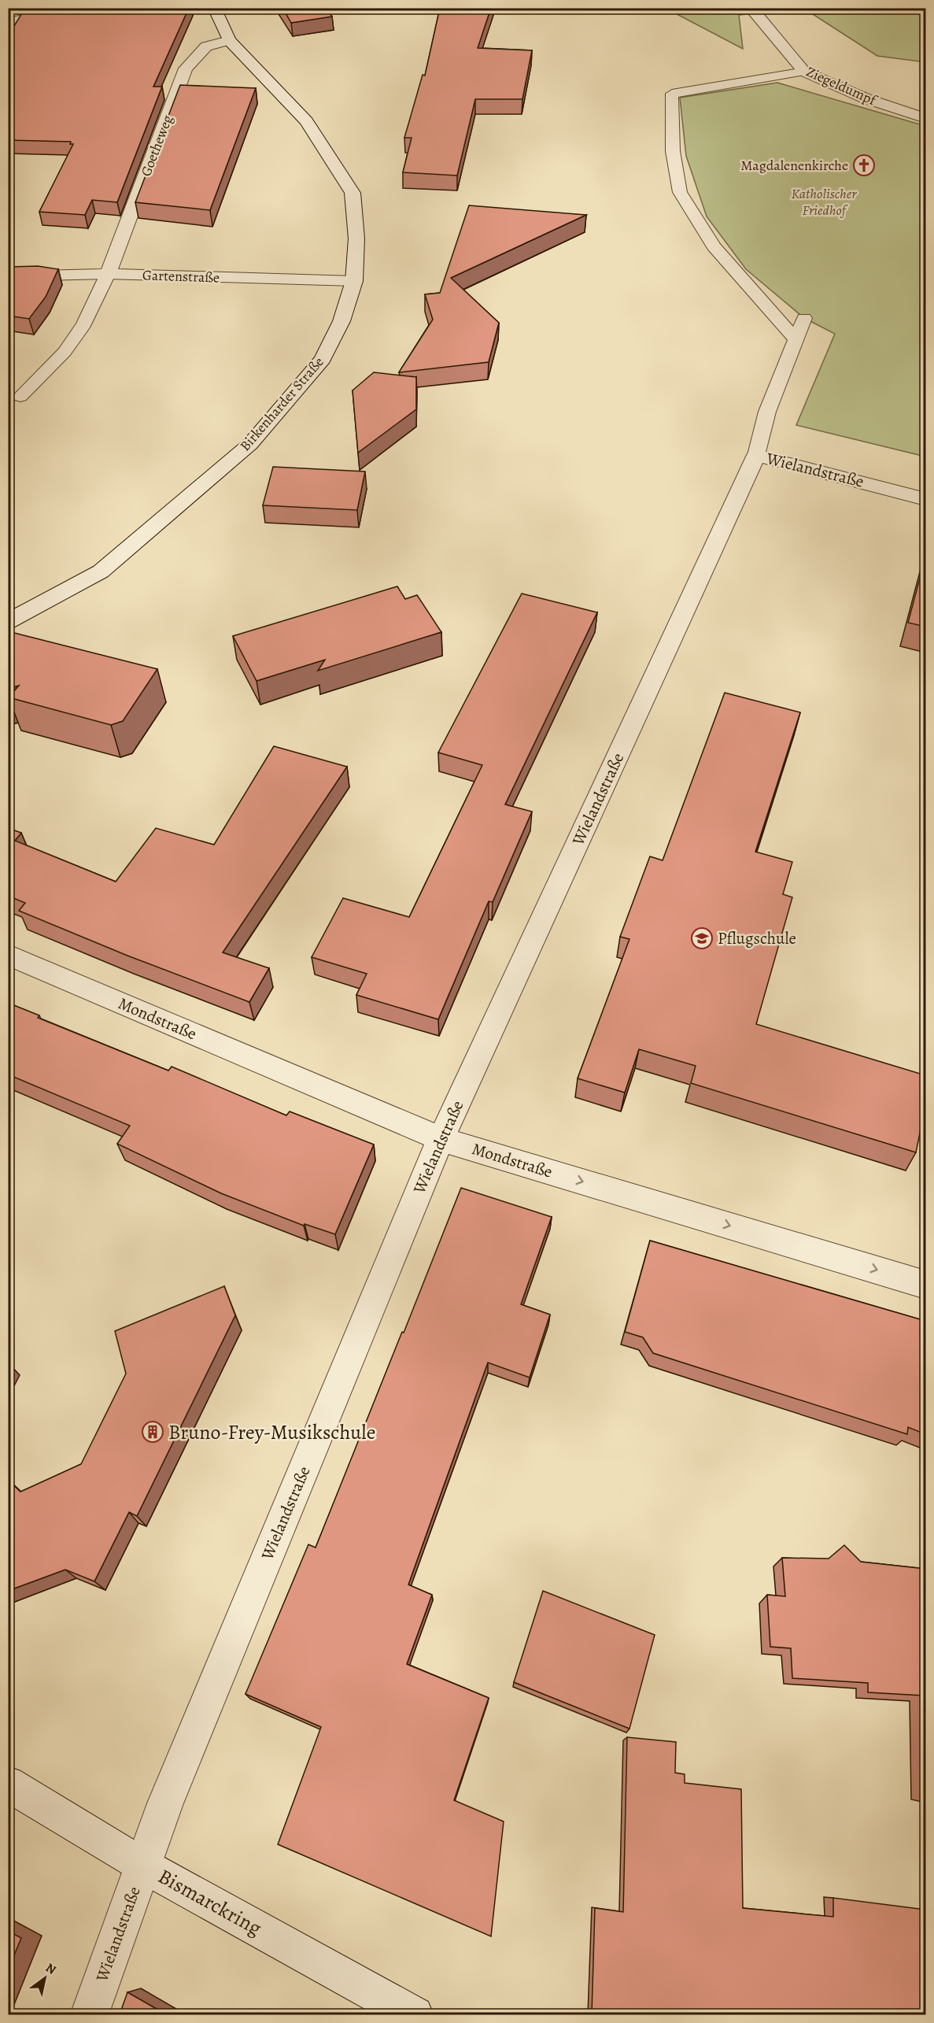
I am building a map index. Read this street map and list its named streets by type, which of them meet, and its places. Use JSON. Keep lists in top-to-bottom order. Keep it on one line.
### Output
{"streets":{"street":["Ziegeldumpf","Goetheweg","Gartenstraße","Birkenharder Straße","Wielandstraße","Mondstraße","Bismarckring"]},"crossings":[["Goetheweg","Gartenstraße"],["Goetheweg","Birkenharder Straße"],["Gartenstraße","Birkenharder Straße"],["Wielandstraße","Mondstraße"],["Wielandstraße","Bismarckring"]],"one_way":["Mondstraße"],"parks":["Katholischer Friedhof"],"places":{"church":["Magdalenenkirche"],"school or university":["Pflugschule"],"building":["Bruno-Frey-Musikschule"]},"north":"top right"}
